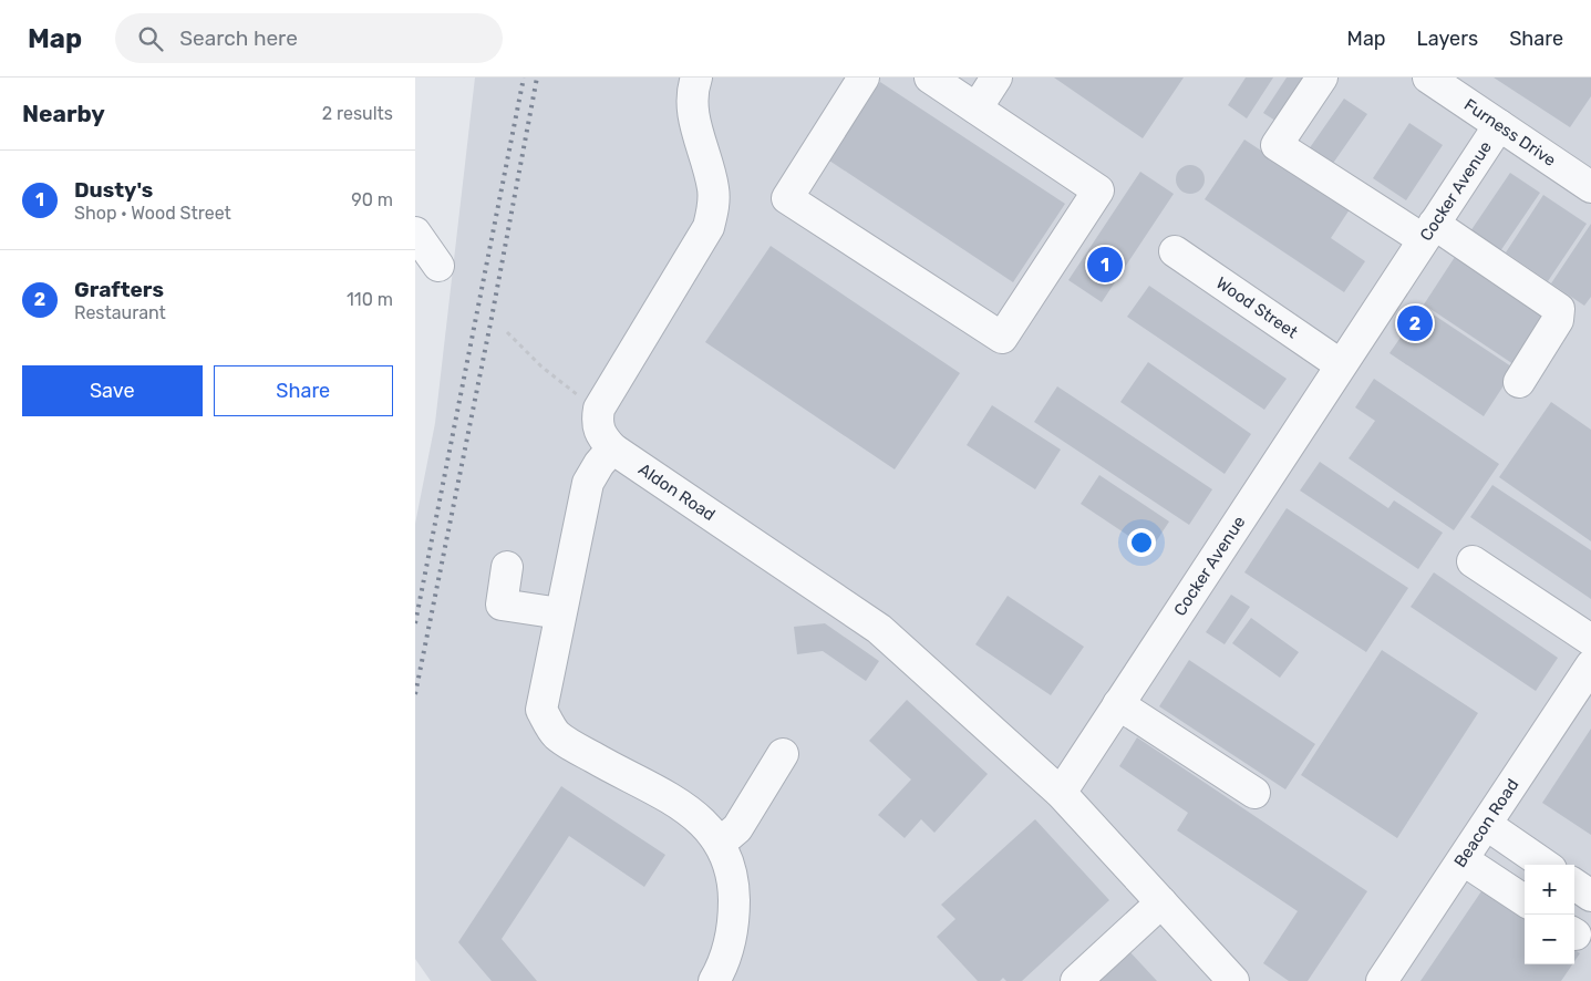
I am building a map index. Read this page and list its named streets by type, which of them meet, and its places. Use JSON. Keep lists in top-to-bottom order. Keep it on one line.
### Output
{"streets":{"street":["Furness Drive","Cocker Avenue","Wood Street","Aldon Road","Beacon Road"]},"crossings":[["Furness Drive","Cocker Avenue"],["Cocker Avenue","Wood Street"],["Cocker Avenue","Aldon Road"]],"page":{"header":"Map","search":"Search here","nav":["Map","Layers","Share"],"heading":["Nearby","2 results"],"list":[{"mark":"1","name":"Dusty's","note":"Shop · Wood Street","value":"90 m"},{"mark":"2","name":"Grafters","note":"Restaurant","value":"110 m"}],"pins":["1","2"],"buttons":["Save","Share"],"map_buttons":["+","−"]}}
